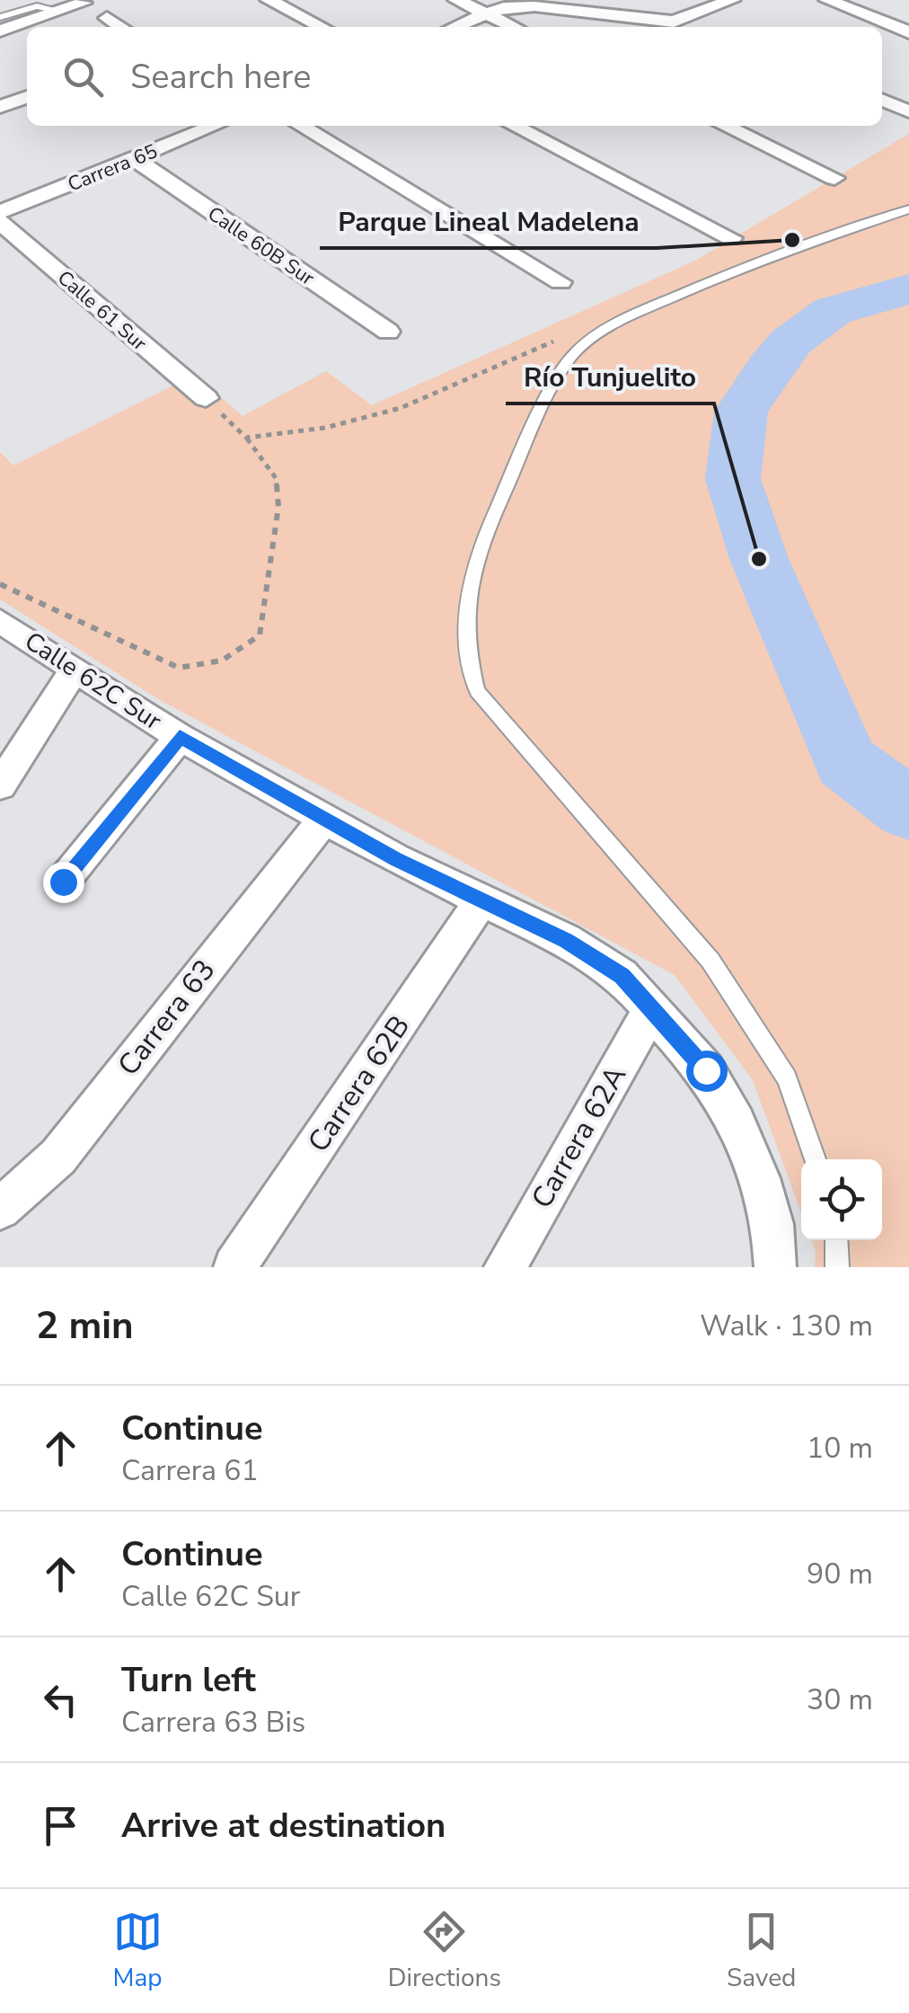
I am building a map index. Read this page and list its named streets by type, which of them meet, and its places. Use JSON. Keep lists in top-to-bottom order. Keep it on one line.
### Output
{"streets":{"street":["Carrera 65","Calle 60B Sur","Calle 61 Sur","Calle 62C Sur","Carrera 63","Carrera 62B","Carrera 62A"]},"crossings":[["Carrera 65","Calle 60B Sur"],["Calle 62C Sur","Carrera 63"],["Calle 62C Sur","Carrera 62B"],["Calle 62C Sur","Carrera 62A"]],"places":["Parque Lineal Madelena","Río Tunjuelito"],"page":{"search":"Search here","heading":["2 min","Walk · 130 m"],"list":[["Continue","Carrera 61","10 m"],["Continue","Calle 62C Sur","90 m"],["Turn left","Carrera 63 Bis","30 m"],"Arrive at destination"],"nav":["Map","Directions","Saved"]}}
